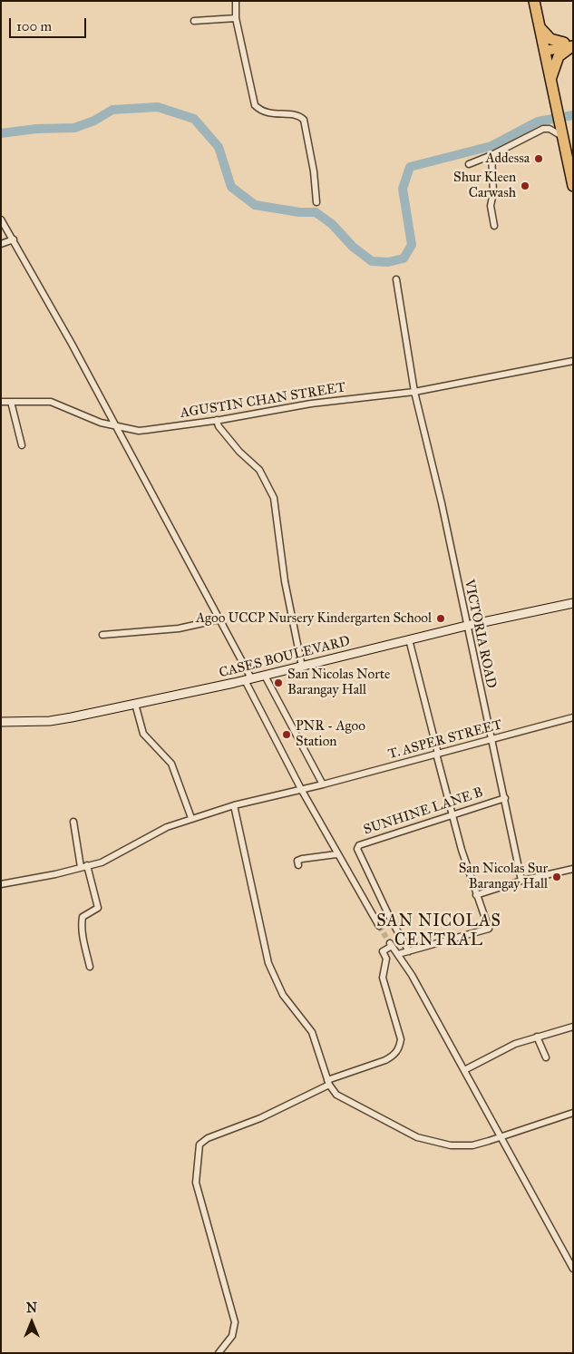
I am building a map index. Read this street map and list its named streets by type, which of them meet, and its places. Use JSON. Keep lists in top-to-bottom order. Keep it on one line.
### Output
{"streets":{"street":["AGUSTIN CHAN STREET","VICTORIA ROAD","CASES BOULEVARD","T. ASPER STREET","SUNHINE LANE B"]},"crossings":[["AGUSTIN CHAN STREET","VICTORIA ROAD"],["VICTORIA ROAD","CASES BOULEVARD"],["VICTORIA ROAD","T. ASPER STREET"],["VICTORIA ROAD","SUNHINE LANE B"]],"districts":["SAN NICOLAS CENTRAL"],"places":["Addessa","Shur Kleen Carwash","Agoo UCCP Nursery Kindergarten School","San Nicolas Norte Barangay Hall","PNR - Agoo Station","San Nicolas Sur Barangay Hall"],"scale_bar":"100 m","north":"top"}
